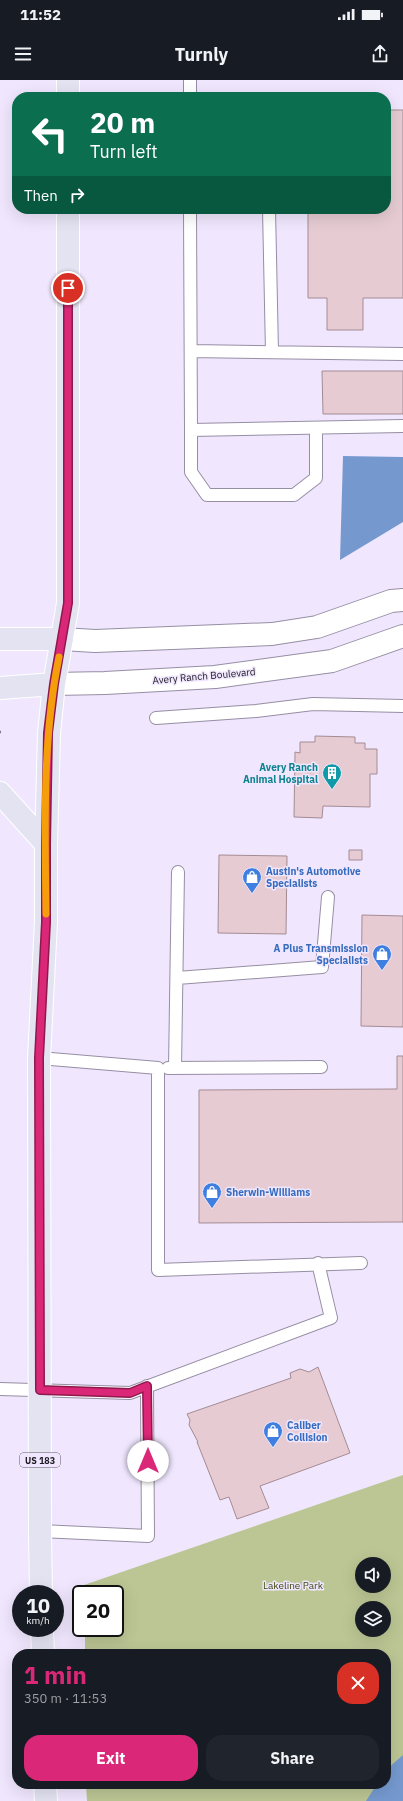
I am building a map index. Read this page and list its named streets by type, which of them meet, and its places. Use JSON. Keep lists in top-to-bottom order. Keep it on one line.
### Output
{"streets":{"main road":["Avery Ranch Boulevard","US 183"]},"crossings":[["Avery Ranch Boulevard","US 183"]],"parks":["Lakeline Park"],"places":{"building":["Avery Ranch Animal Hospital"],"shop":["Austin's Automotive Specialists","A Plus Transmission Specialists","Sherwin-Williams","Caliber Collision"]},"page":{"status":"11:52","header":"Turnly","turn":["20 m","Turn left"],"then":"Then","speed":"10 km/h","limit":"20","heading":["1 min","350 m · 11:53"],"buttons":["Exit","Share"]}}
